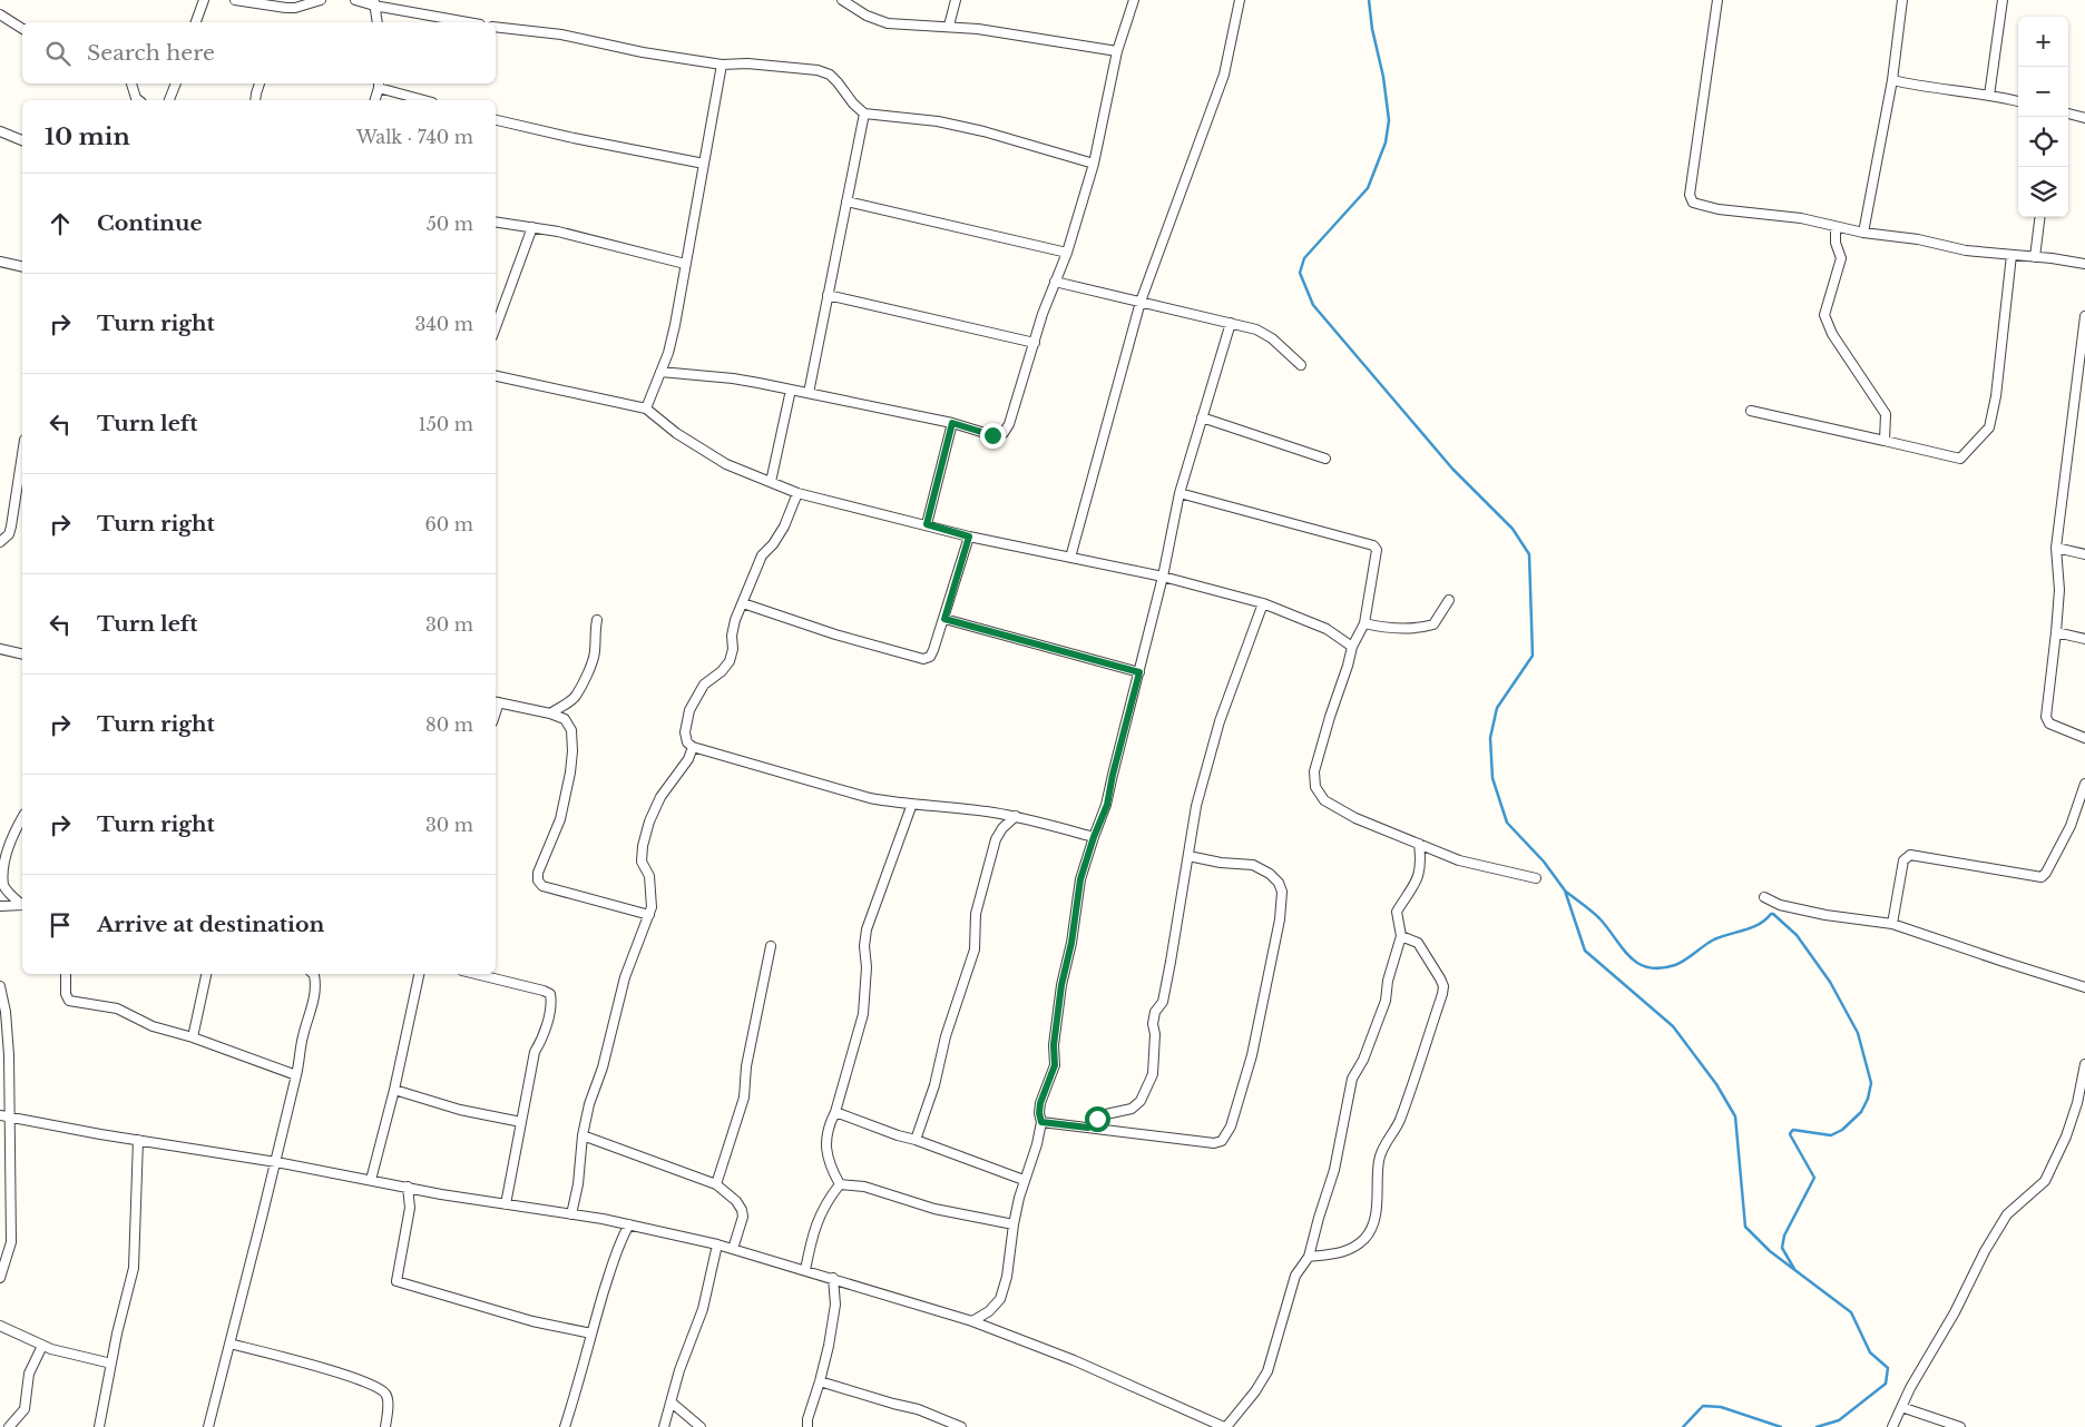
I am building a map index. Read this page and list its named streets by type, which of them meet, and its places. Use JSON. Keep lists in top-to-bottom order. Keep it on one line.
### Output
{"page":{"map_buttons":["+","−"],"search":"Search here","heading":["10 min","Walk · 740 m"],"list":[["Continue","50 m"],["Turn right","340 m"],["Turn left","150 m"],["Turn right","60 m"],["Turn left","30 m"],["Turn right","80 m"],["Turn right","30 m"],"Arrive at destination"]}}
